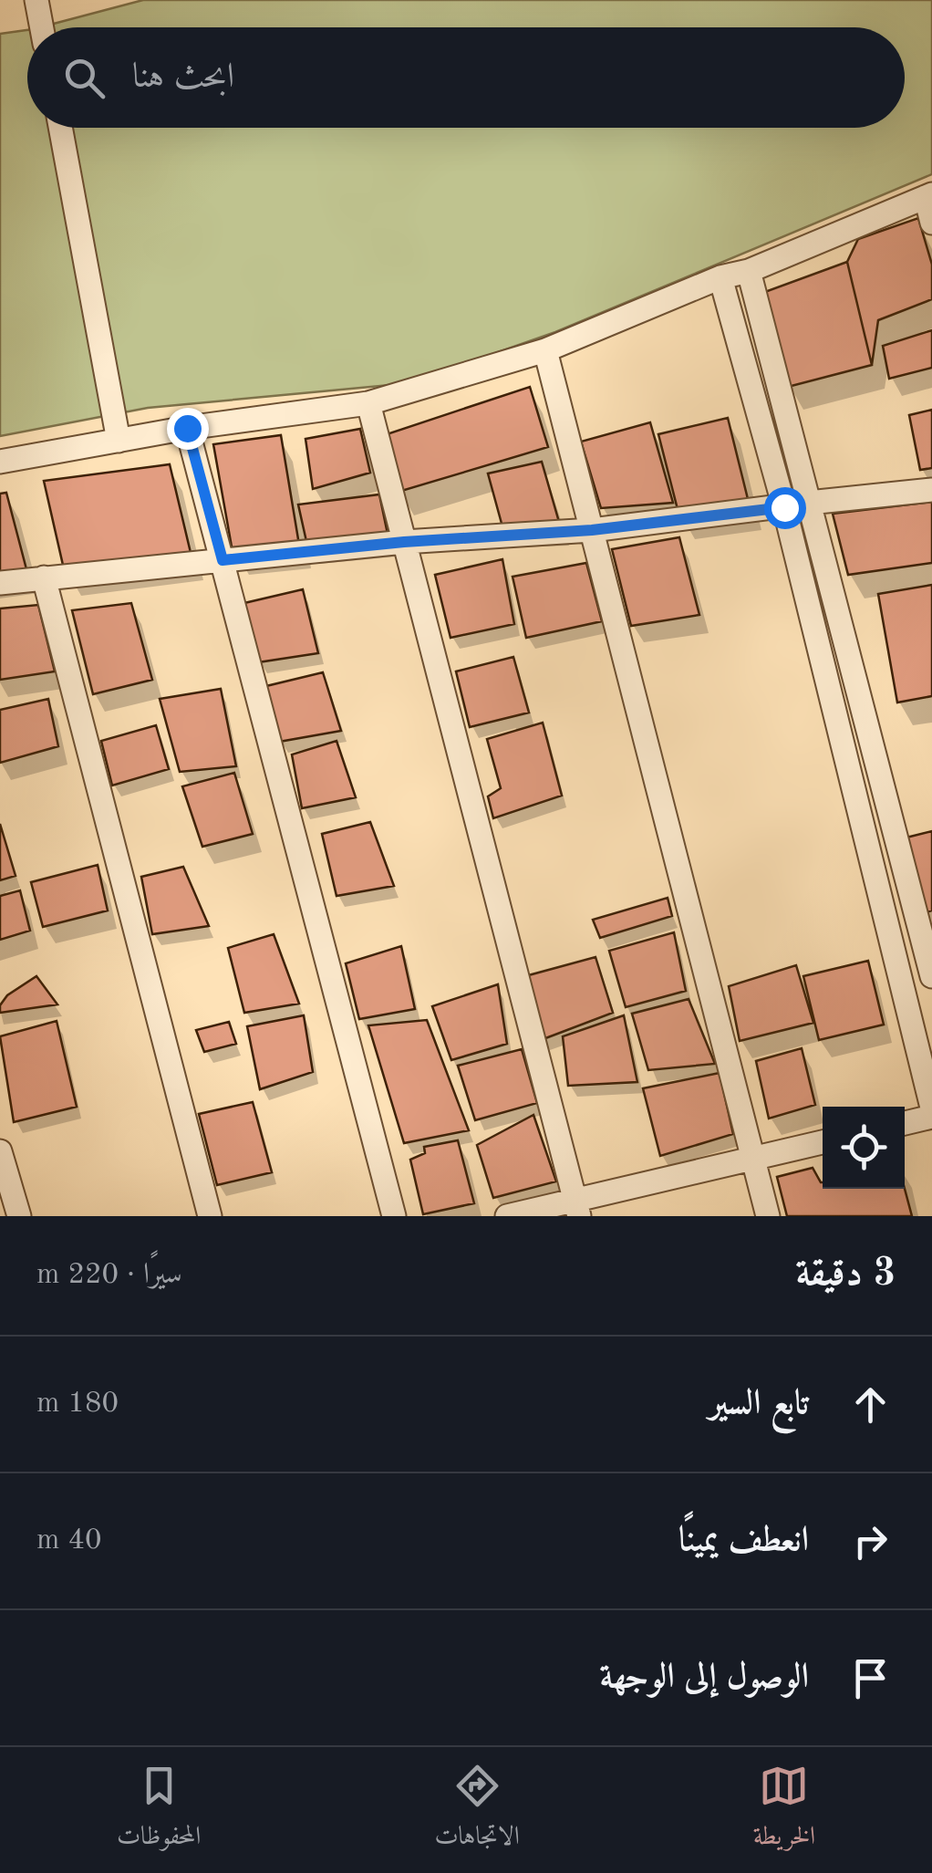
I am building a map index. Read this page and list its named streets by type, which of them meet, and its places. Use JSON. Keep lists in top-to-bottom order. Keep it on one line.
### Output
{"page":{"search":"ابحث هنا","heading":["3 دقيقة","سيرًا · 220 m"],"list":[["تابع السير","180 m"],["انعطف يمينًا","40 m"],"الوصول إلى الوجهة"],"nav":["الخريطة","الاتجاهات","المحفوظات"]}}
